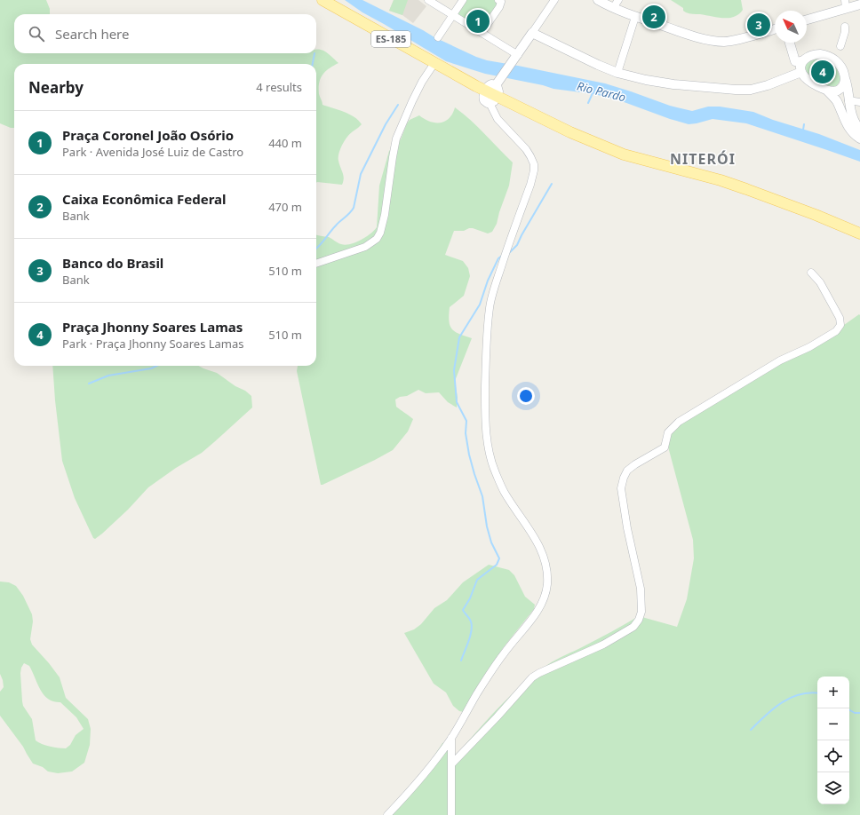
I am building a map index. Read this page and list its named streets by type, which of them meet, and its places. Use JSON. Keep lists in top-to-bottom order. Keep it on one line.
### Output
{"streets":{"main road":["ES-185"]},"districts":["NITERÓI"],"water":["Rio Pardo"],"north":"top left","page":{"pins":["2","1","3","4"],"search":"Search here","heading":["Nearby","4 results"],"list":[{"mark":"1","name":"Praça Coronel João Osório","note":"Park · Avenida José Luiz de Castro","value":"440 m"},{"mark":"2","name":"Caixa Econômica Federal","note":"Bank","value":"470 m"},{"mark":"3","name":"Banco do Brasil","note":"Bank","value":"510 m"},{"mark":"4","name":"Praça Jhonny Soares Lamas","note":"Park · Praça Jhonny Soares Lamas","value":"510 m"}],"map_buttons":["+","−"]}}
